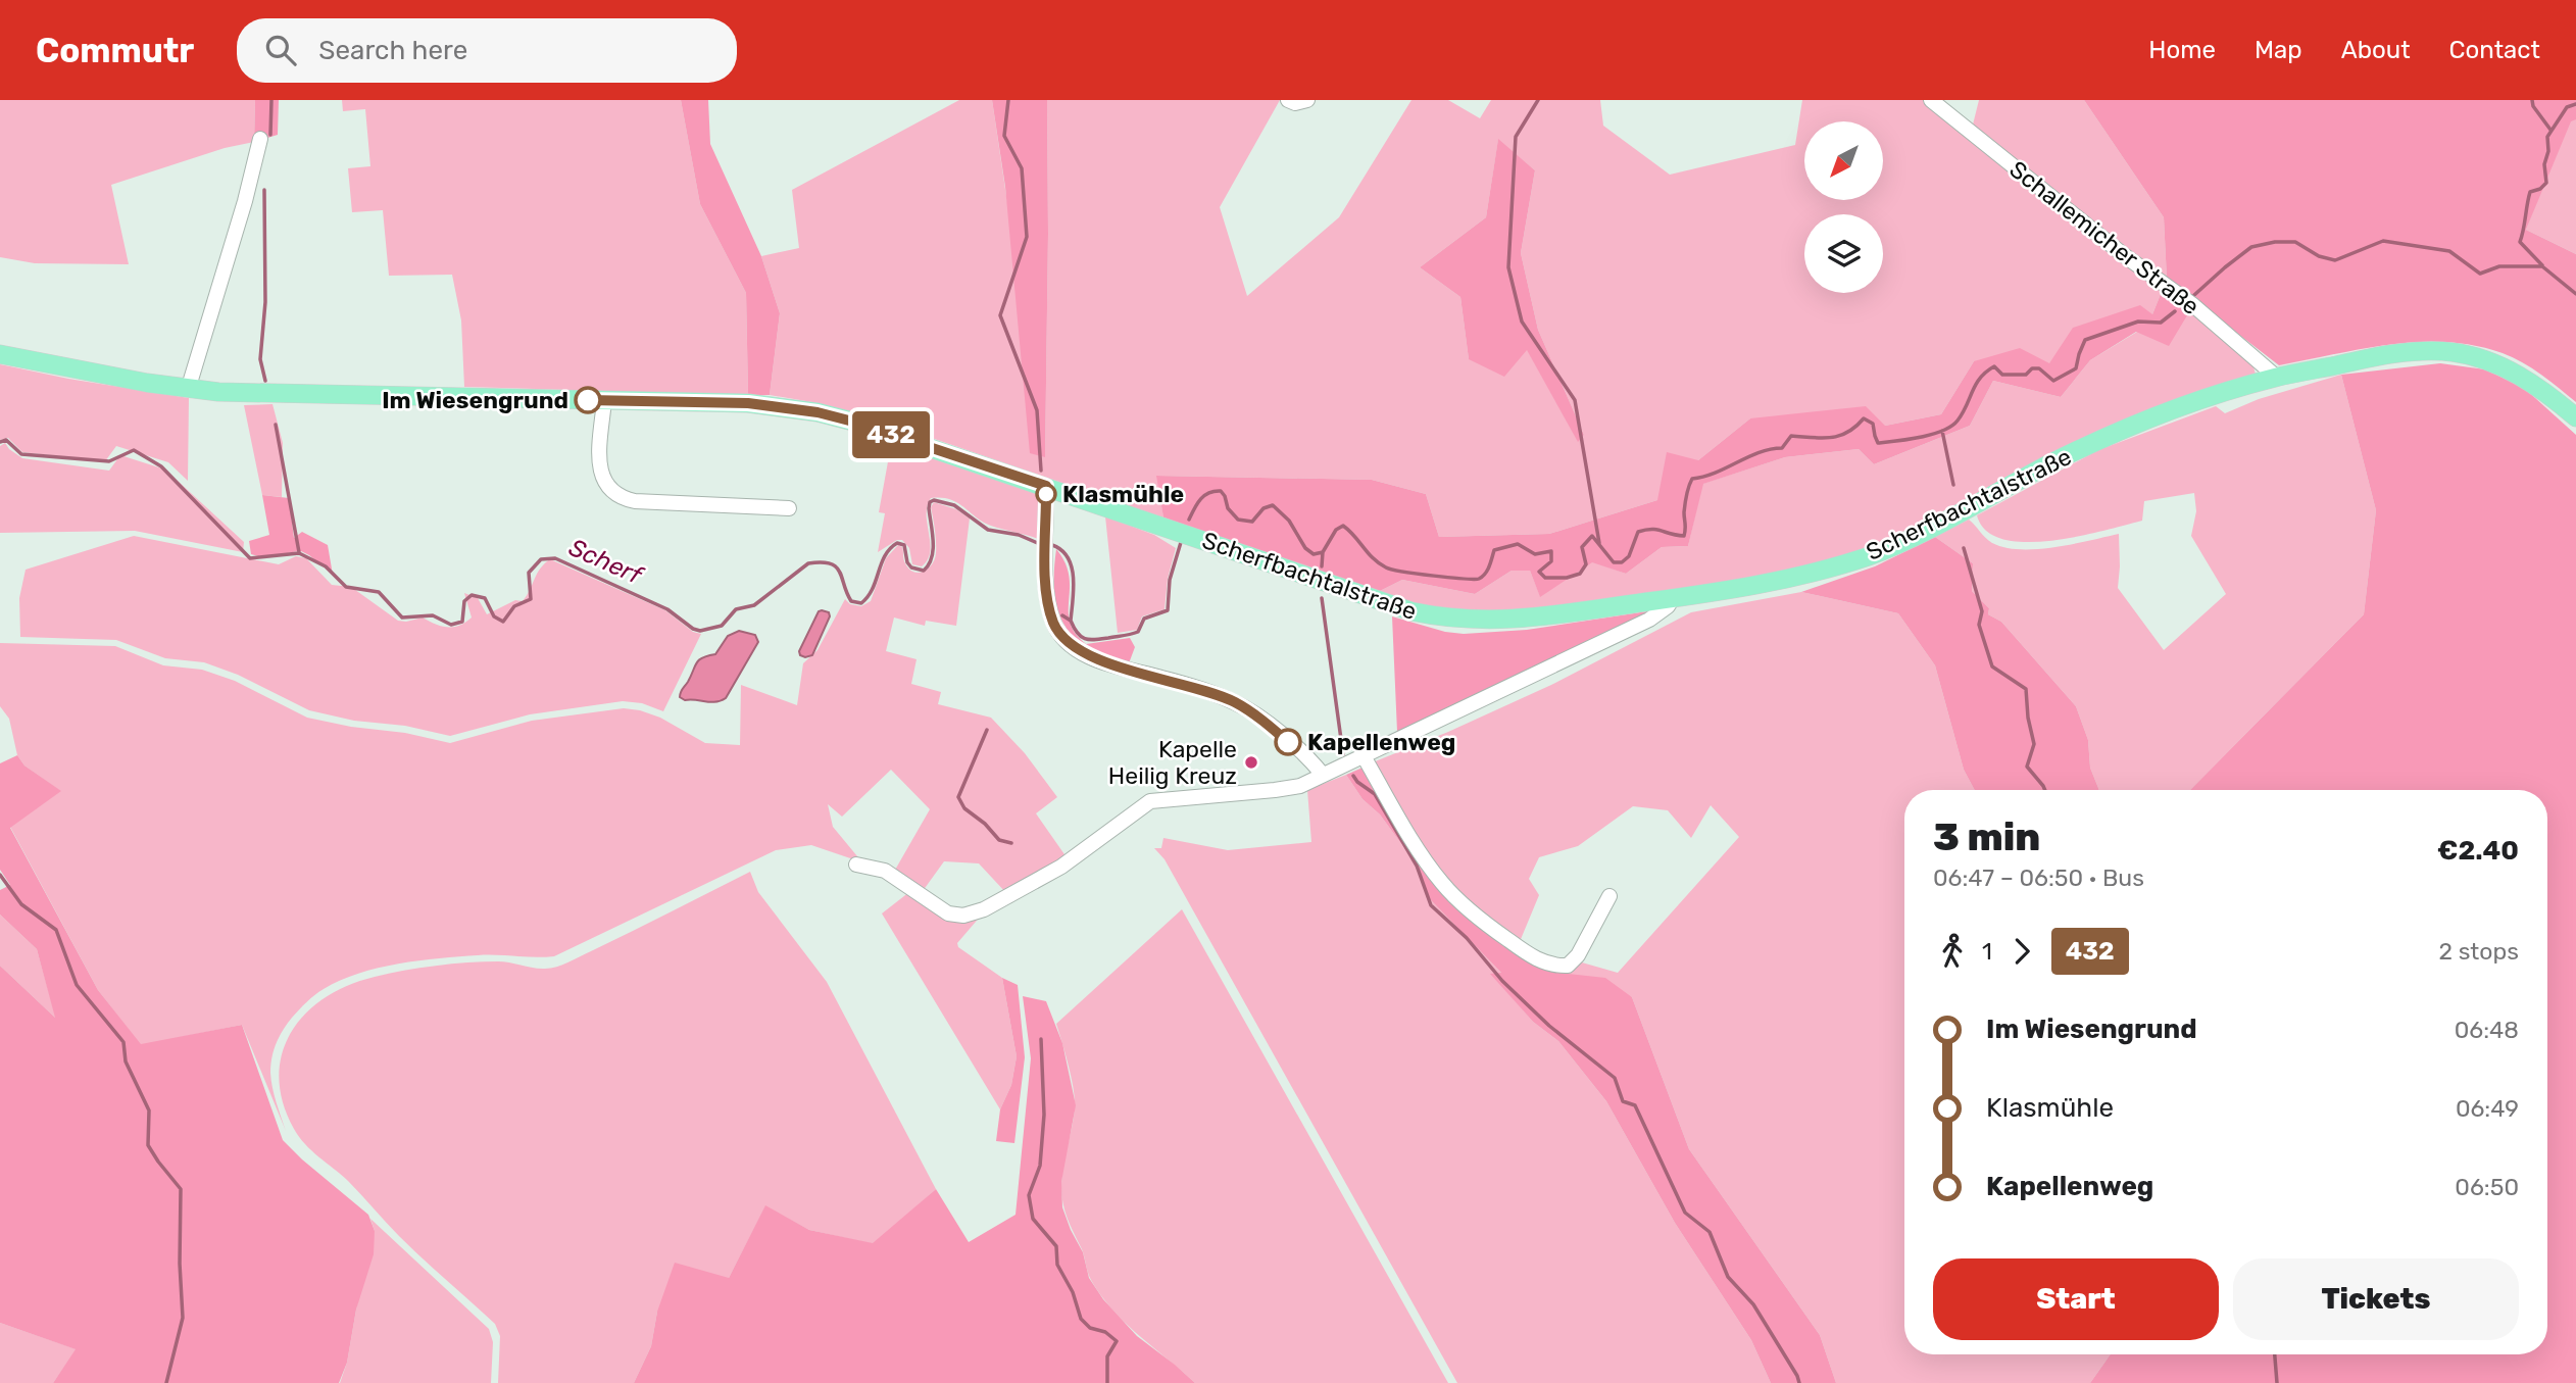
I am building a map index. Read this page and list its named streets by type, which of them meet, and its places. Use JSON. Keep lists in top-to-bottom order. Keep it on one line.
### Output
{"streets":{"main road":["Scherfbachtalstraße"],"street":["Schallemicher Straße"]},"crossings":[["Schallemicher Straße","Scherfbachtalstraße"]],"water":["Scherf"],"places":["Im Wiesengrund","Klasmühle","Kapellenweg","Kapelle Heilig Kreuz"],"lines":["bus line 432"],"north":"bottom left","page":{"header":"Commutr","search":"Search here","nav":["Home","Map","About","Contact"],"on_map":"432","heading":["3 min","06:47 – 06:50 · Bus","€2.40"],"legs":["1","432","2 stops"],"list":[{"name":"Im Wiesengrund","value":"06:48"},{"name":"Klasmühle","value":"06:49"},{"name":"Kapellenweg","value":"06:50"}],"buttons":["Start","Tickets"]}}
